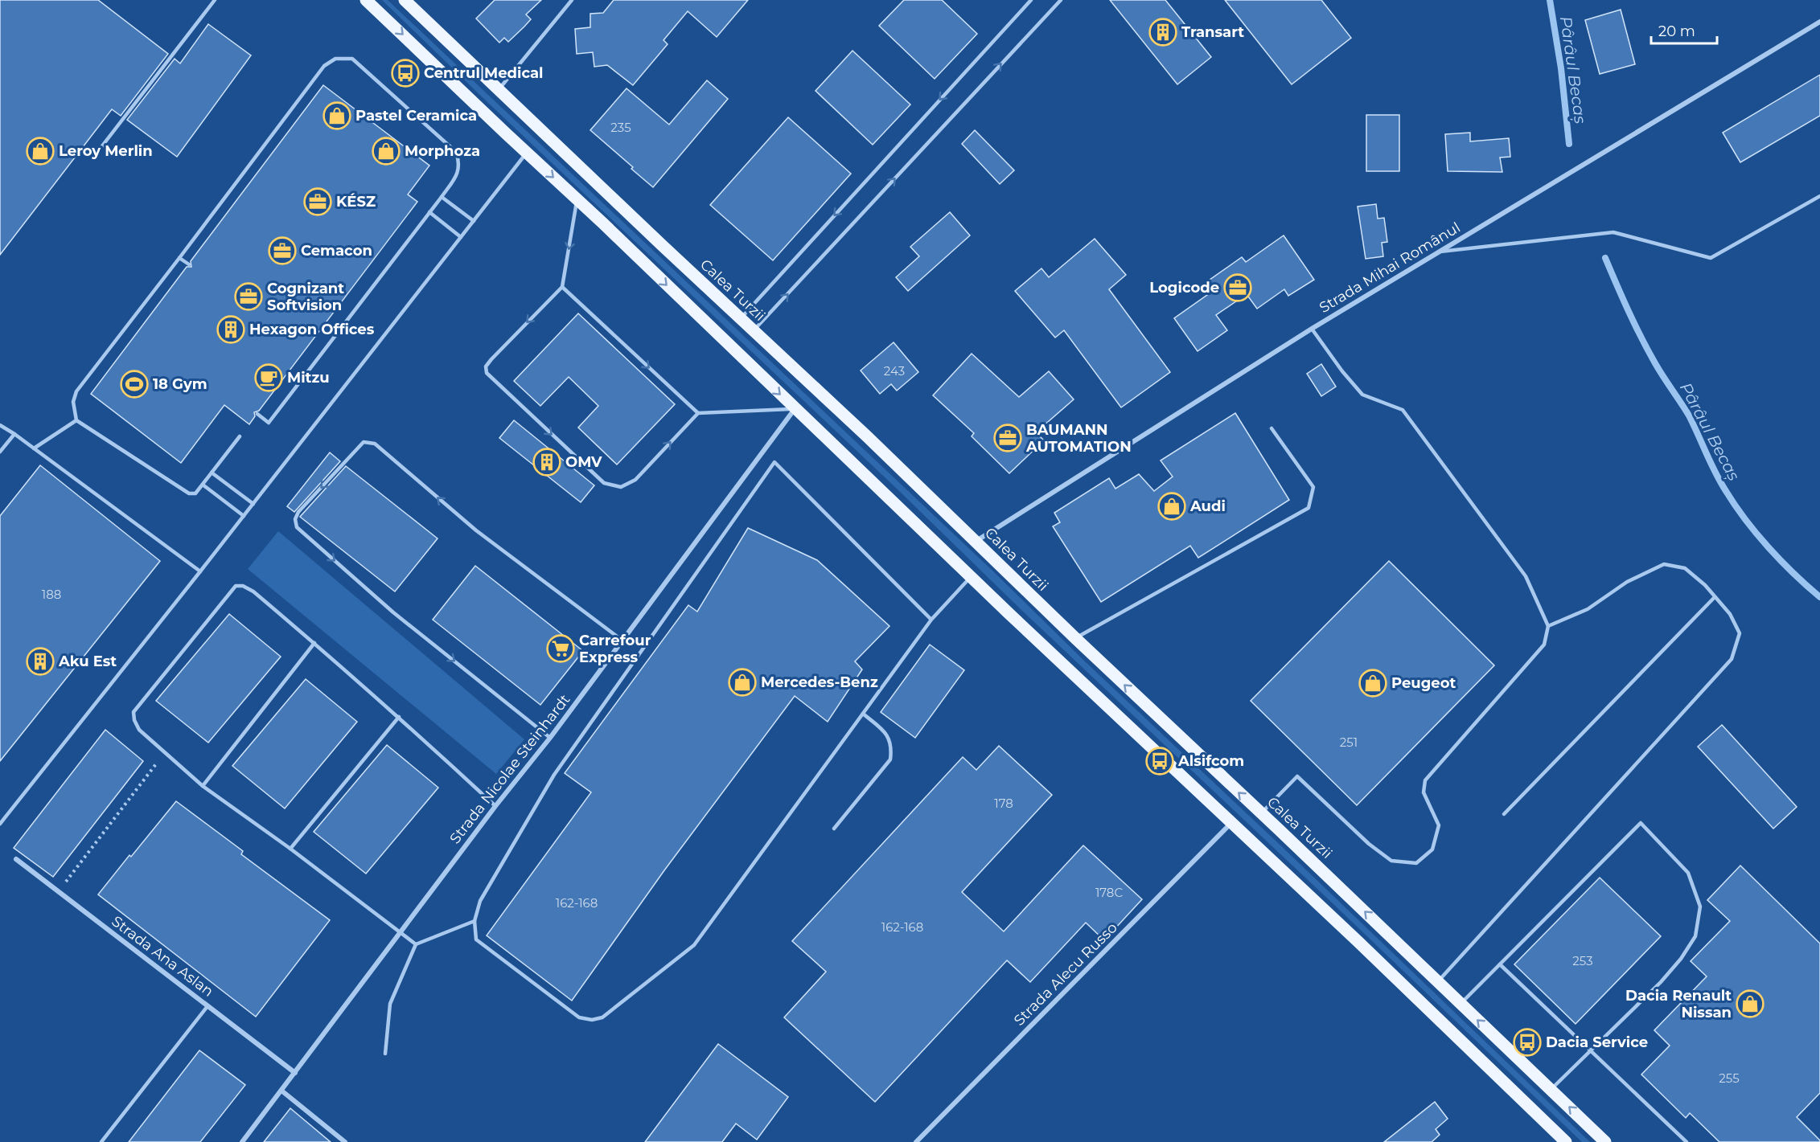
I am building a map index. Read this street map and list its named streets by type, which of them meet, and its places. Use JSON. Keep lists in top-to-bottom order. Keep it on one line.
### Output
{"streets":{"main road":["Calea Turzii"],"street":["Strada Mihai Românul","Strada Nicolae Steinhardt","Strada Ana Aslan","Strada Alecu Russo"]},"crossings":[["Strada Mihai Românul","Calea Turzii"],["Strada Nicolae Steinhardt","Strada Ana Aslan"]],"water":["Pârâul Becaș"],"places":{"building":["Transart","Hexagon Offices","OMV","Aku Est"],"bus stop":["Centrul Medical","Alsifcom","Dacia Service"],"shop":["Pastel Ceramica","Leroy Merlin","Morphoza","Audi","Mercedes-Benz","Peugeot","Dacia Renault Nissan"],"office":["KÉSZ","Cemacon","Logicode","Cognizant Softvision","BAUMANN AUTOMATION"],"cafe":["Mitzu"],"sports":["18 Gym"],"supermarket":["Carrefour Express"]},"house_numbers":["235","243","188","251","178","178C","162-168","162-168","253","255"],"scale_bar":"20 m"}
